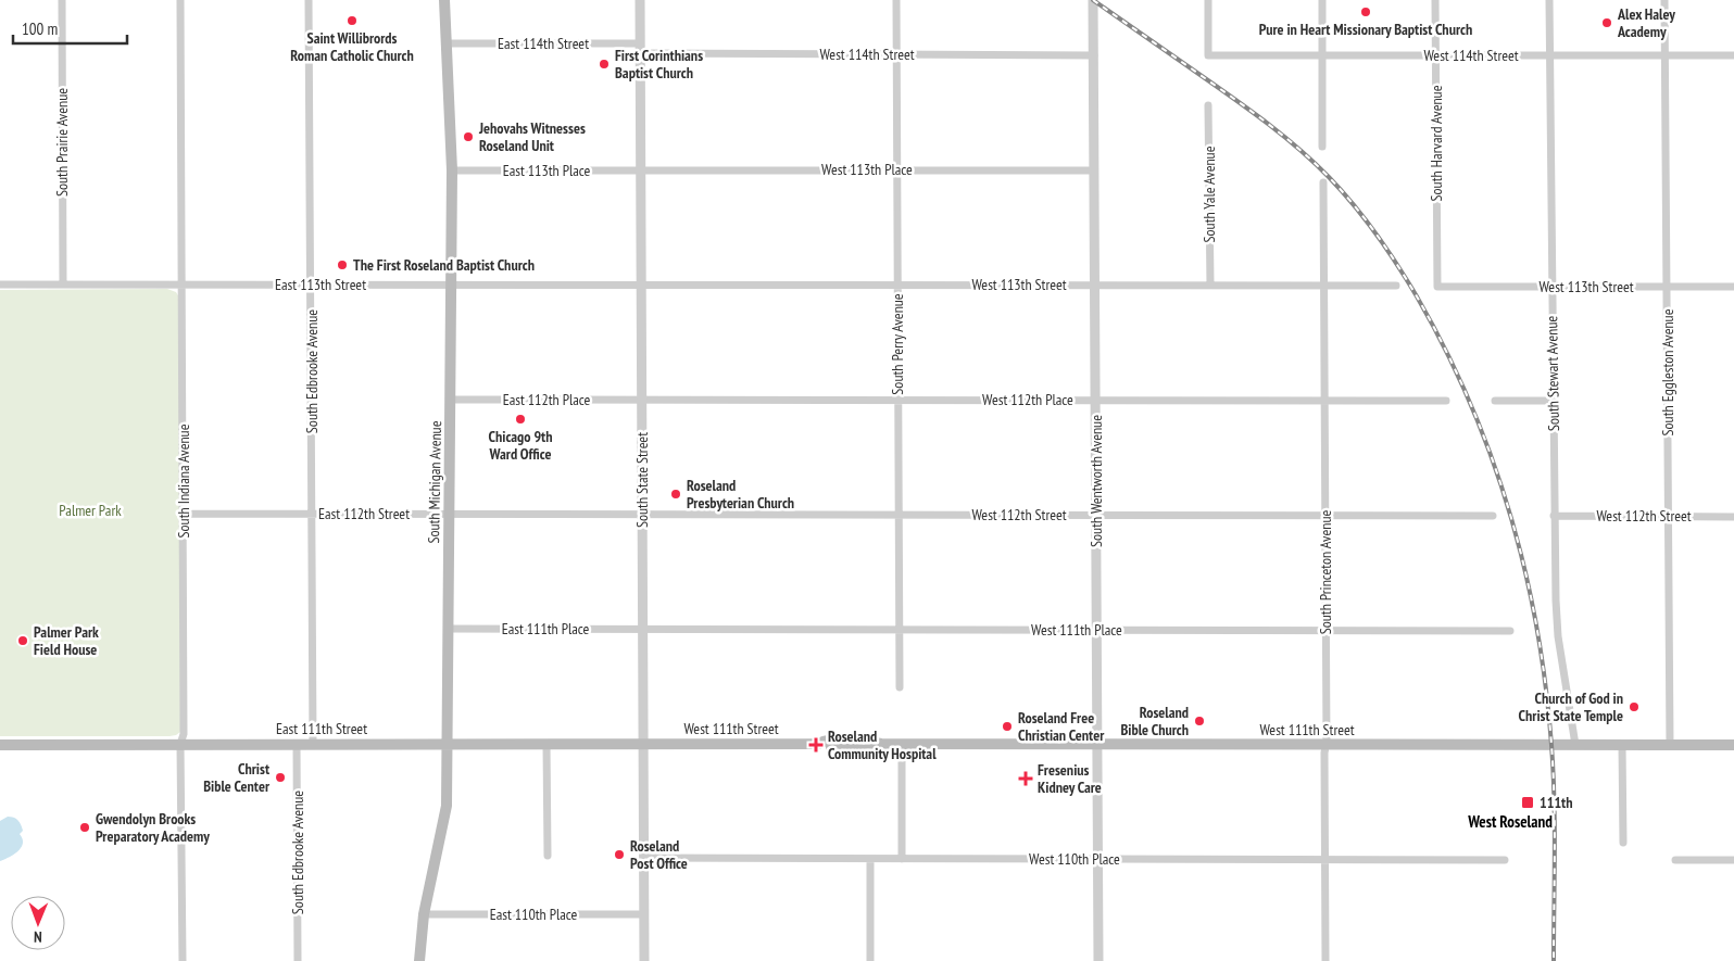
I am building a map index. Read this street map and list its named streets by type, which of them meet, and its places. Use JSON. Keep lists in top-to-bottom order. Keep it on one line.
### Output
{"streets":{"main road":["South Michigan Avenue","East 111th Street","West 111th Street"],"street":["East 114th Street","West 114th Street","South Prairie Avenue","South Harvard Avenue","West 113th Place","East 113th Place","South Yale Avenue","East 113th Street","West 113th Street","South Perry Avenue","South Edbrooke Avenue","South Eggleston Avenue","South Stewart Avenue","East 112th Place","West 112th Place","South State Street","South Indiana Avenue","South Wentworth Avenue","East 112th Street","West 112th Street","South Princeton Avenue","East 111th Place","West 111th Place","West 110th Place","East 110th Place"]},"crossings":[["East 114th Street","South State Street"],["East 114th Street","South Michigan Avenue"],["West 114th Street","South Harvard Avenue"],["West 114th Street","South Perry Avenue"],["West 114th Street","South Eggleston Avenue"],["West 114th Street","South Stewart Avenue"],["West 114th Street","South State Street"],["West 114th Street","South Wentworth Avenue"],["South Prairie Avenue","East 113th Street"],["South Harvard Avenue","West 113th Street"],["West 113th Place","East 113th Place"],["West 113th Place","South Perry Avenue"],["West 113th Place","South State Street"],["West 113th Place","South Wentworth Avenue"],["East 113th Place","South State Street"],["East 113th Place","South Michigan Avenue"],["South Yale Avenue","West 113th Street"],["East 113th Street","West 113th Street"],["East 113th Street","South Edbrooke Avenue"],["East 113th Street","South State Street"],["East 113th Street","South Indiana Avenue"],["East 113th Street","South Michigan Avenue"],["West 113th Street","South Perry Avenue"],["West 113th Street","South Eggleston Avenue"],["West 113th Street","South Stewart Avenue"],["West 113th Street","South State Street"],["West 113th Street","South Wentworth Avenue"],["West 113th Street","South Princeton Avenue"],["South Perry Avenue","West 112th Place"],["South Perry Avenue","West 112th Street"],["South Perry Avenue","West 111th Place"],["South Edbrooke Avenue","East 112th Street"],["South Edbrooke Avenue","East 111th Street"],["South Eggleston Avenue","West 112th Street"],["South Eggleston Avenue","West 111th Street"],["South Stewart Avenue","West 112th Street"],["South Stewart Avenue","West 111th Street"],["East 112th Place","West 112th Place"],["East 112th Place","South State Street"],["East 112th Place","South Michigan Avenue"],["West 112th Place","South State Street"],["West 112th Place","South Wentworth Avenue"],["West 112th Place","South Princeton Avenue"],["South State Street","East 112th Street"],["South State Street","West 112th Street"],["South State Street","East 111th Place"],["South State Street","West 111th Place"],["South State Street","East 111th Street"],["South State Street","West 111th Street"],["South State Street","West 110th Place"],["South State Street","East 110th Place"],["South Indiana Avenue","East 112th Street"],["South Indiana Avenue","East 111th Street"],["South Wentworth Avenue","West 112th Street"],["South Wentworth Avenue","West 111th Place"],["South Wentworth Avenue","West 111th Street"],["South Wentworth Avenue","West 110th Place"],["South Michigan Avenue","East 112th Street"],["South Michigan Avenue","East 111th Place"],["South Michigan Avenue","East 111th Street"],["South Michigan Avenue","East 110th Place"],["East 112th Street","West 112th Street"],["West 112th Street","South Princeton Avenue"],["South Princeton Avenue","West 111th Place"],["South Princeton Avenue","West 111th Street"],["South Princeton Avenue","West 110th Place"],["East 111th Place","West 111th Place"],["East 111th Street","West 111th Street"]],"districts":["West Roseland"],"parks":["Palmer Park"],"places":{"other":["Pure in Heart Missionary Baptist Church","Saint Willibrords Roman Catholic Church","Alex Haley Academy","First Corinthians Baptist Church","Jehovahs Witnesses Roseland Unit","The First Roseland Baptist Church","Chicago 9th Ward Office","Roseland Presbyterian Church","Palmer Park Field House","Church of God in Christ State Temple","Roseland Bible Church","Roseland Free Christian Center","Christ Bible Center","Gwendolyn Brooks Preparatory Academy","Roseland Post Office"],"health":["Roseland Community Hospital","Fresenius Kidney Care"],"transit":["111th"]},"scale_bar":"100 m","north":"bottom"}
